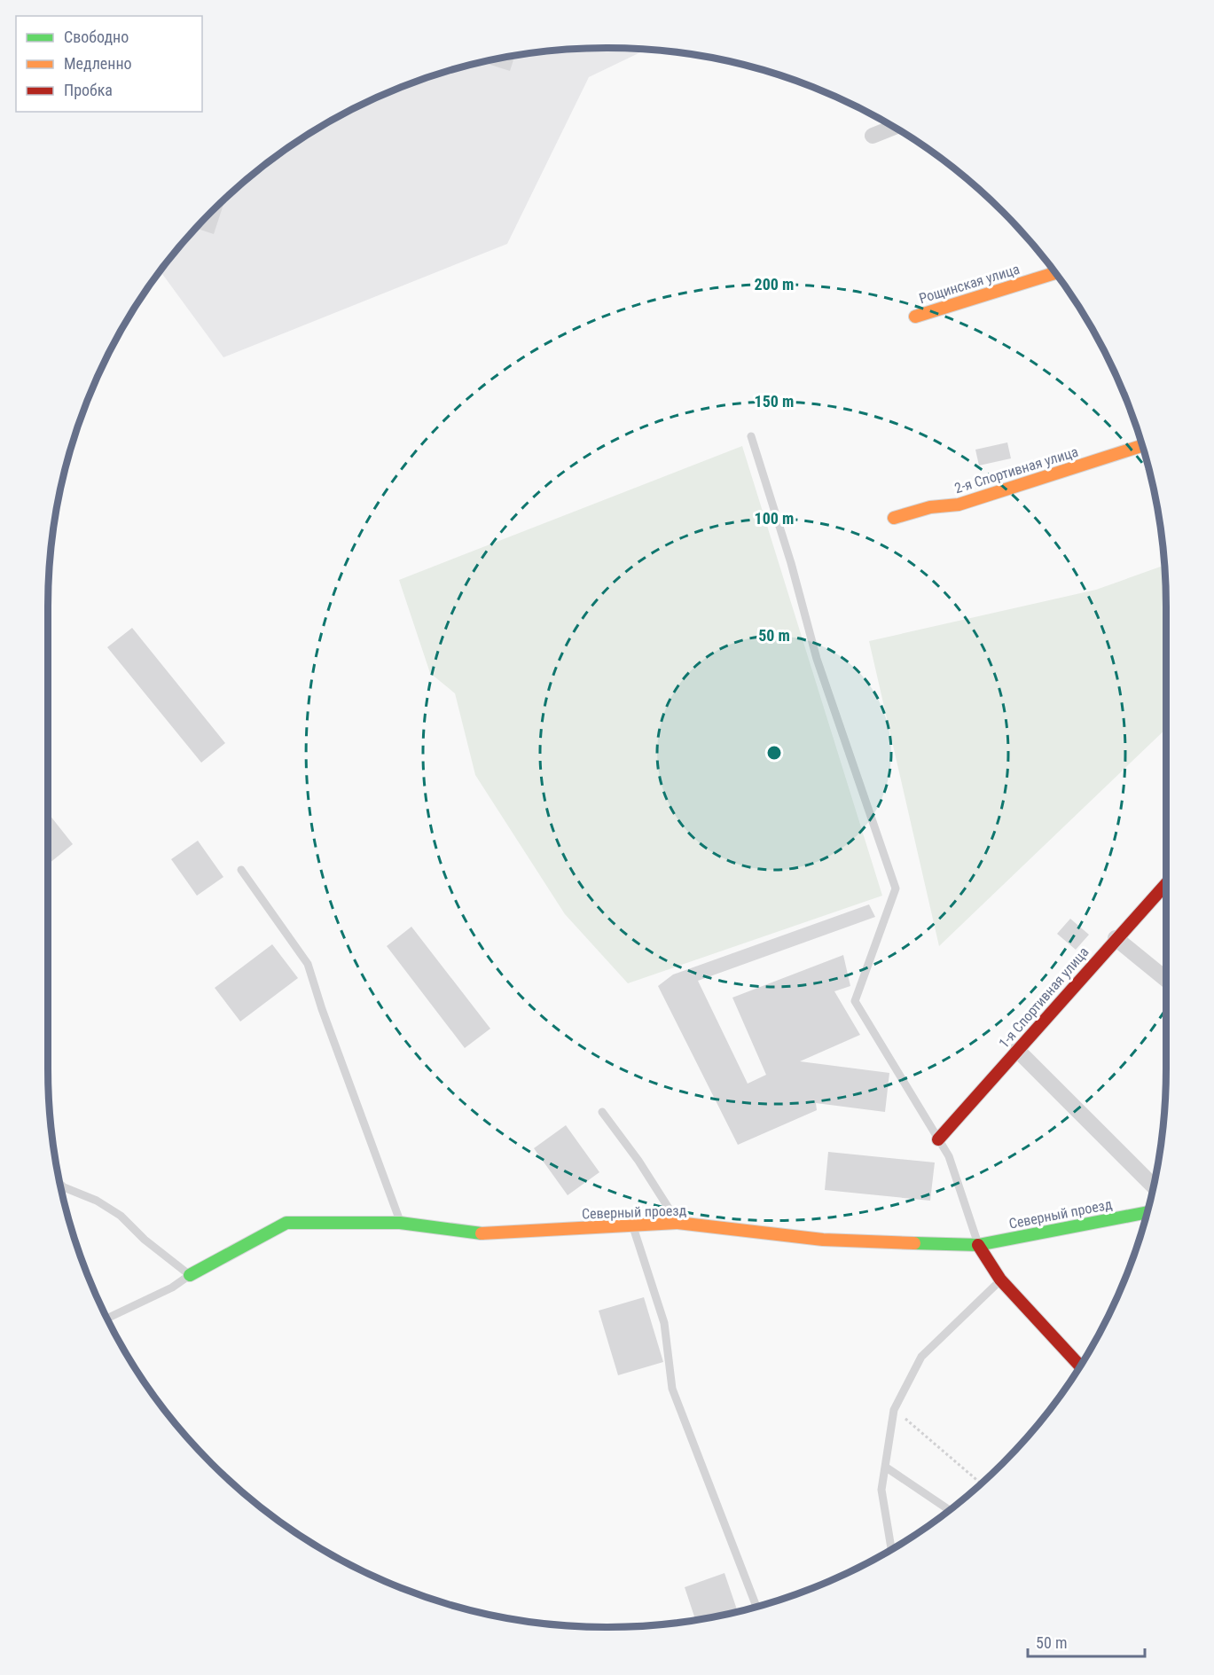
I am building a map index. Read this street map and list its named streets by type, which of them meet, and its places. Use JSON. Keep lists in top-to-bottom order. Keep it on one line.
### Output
{"streets":{"street":["Рощинская улица","2-я Спортивная улица","1-я Спортивная улица","Северный проезд"]},"legend":["Свободно","Медленно","Пробка"],"scale_bar":"50 m","rings":["200 m","150 m","100 m","50 m"]}
